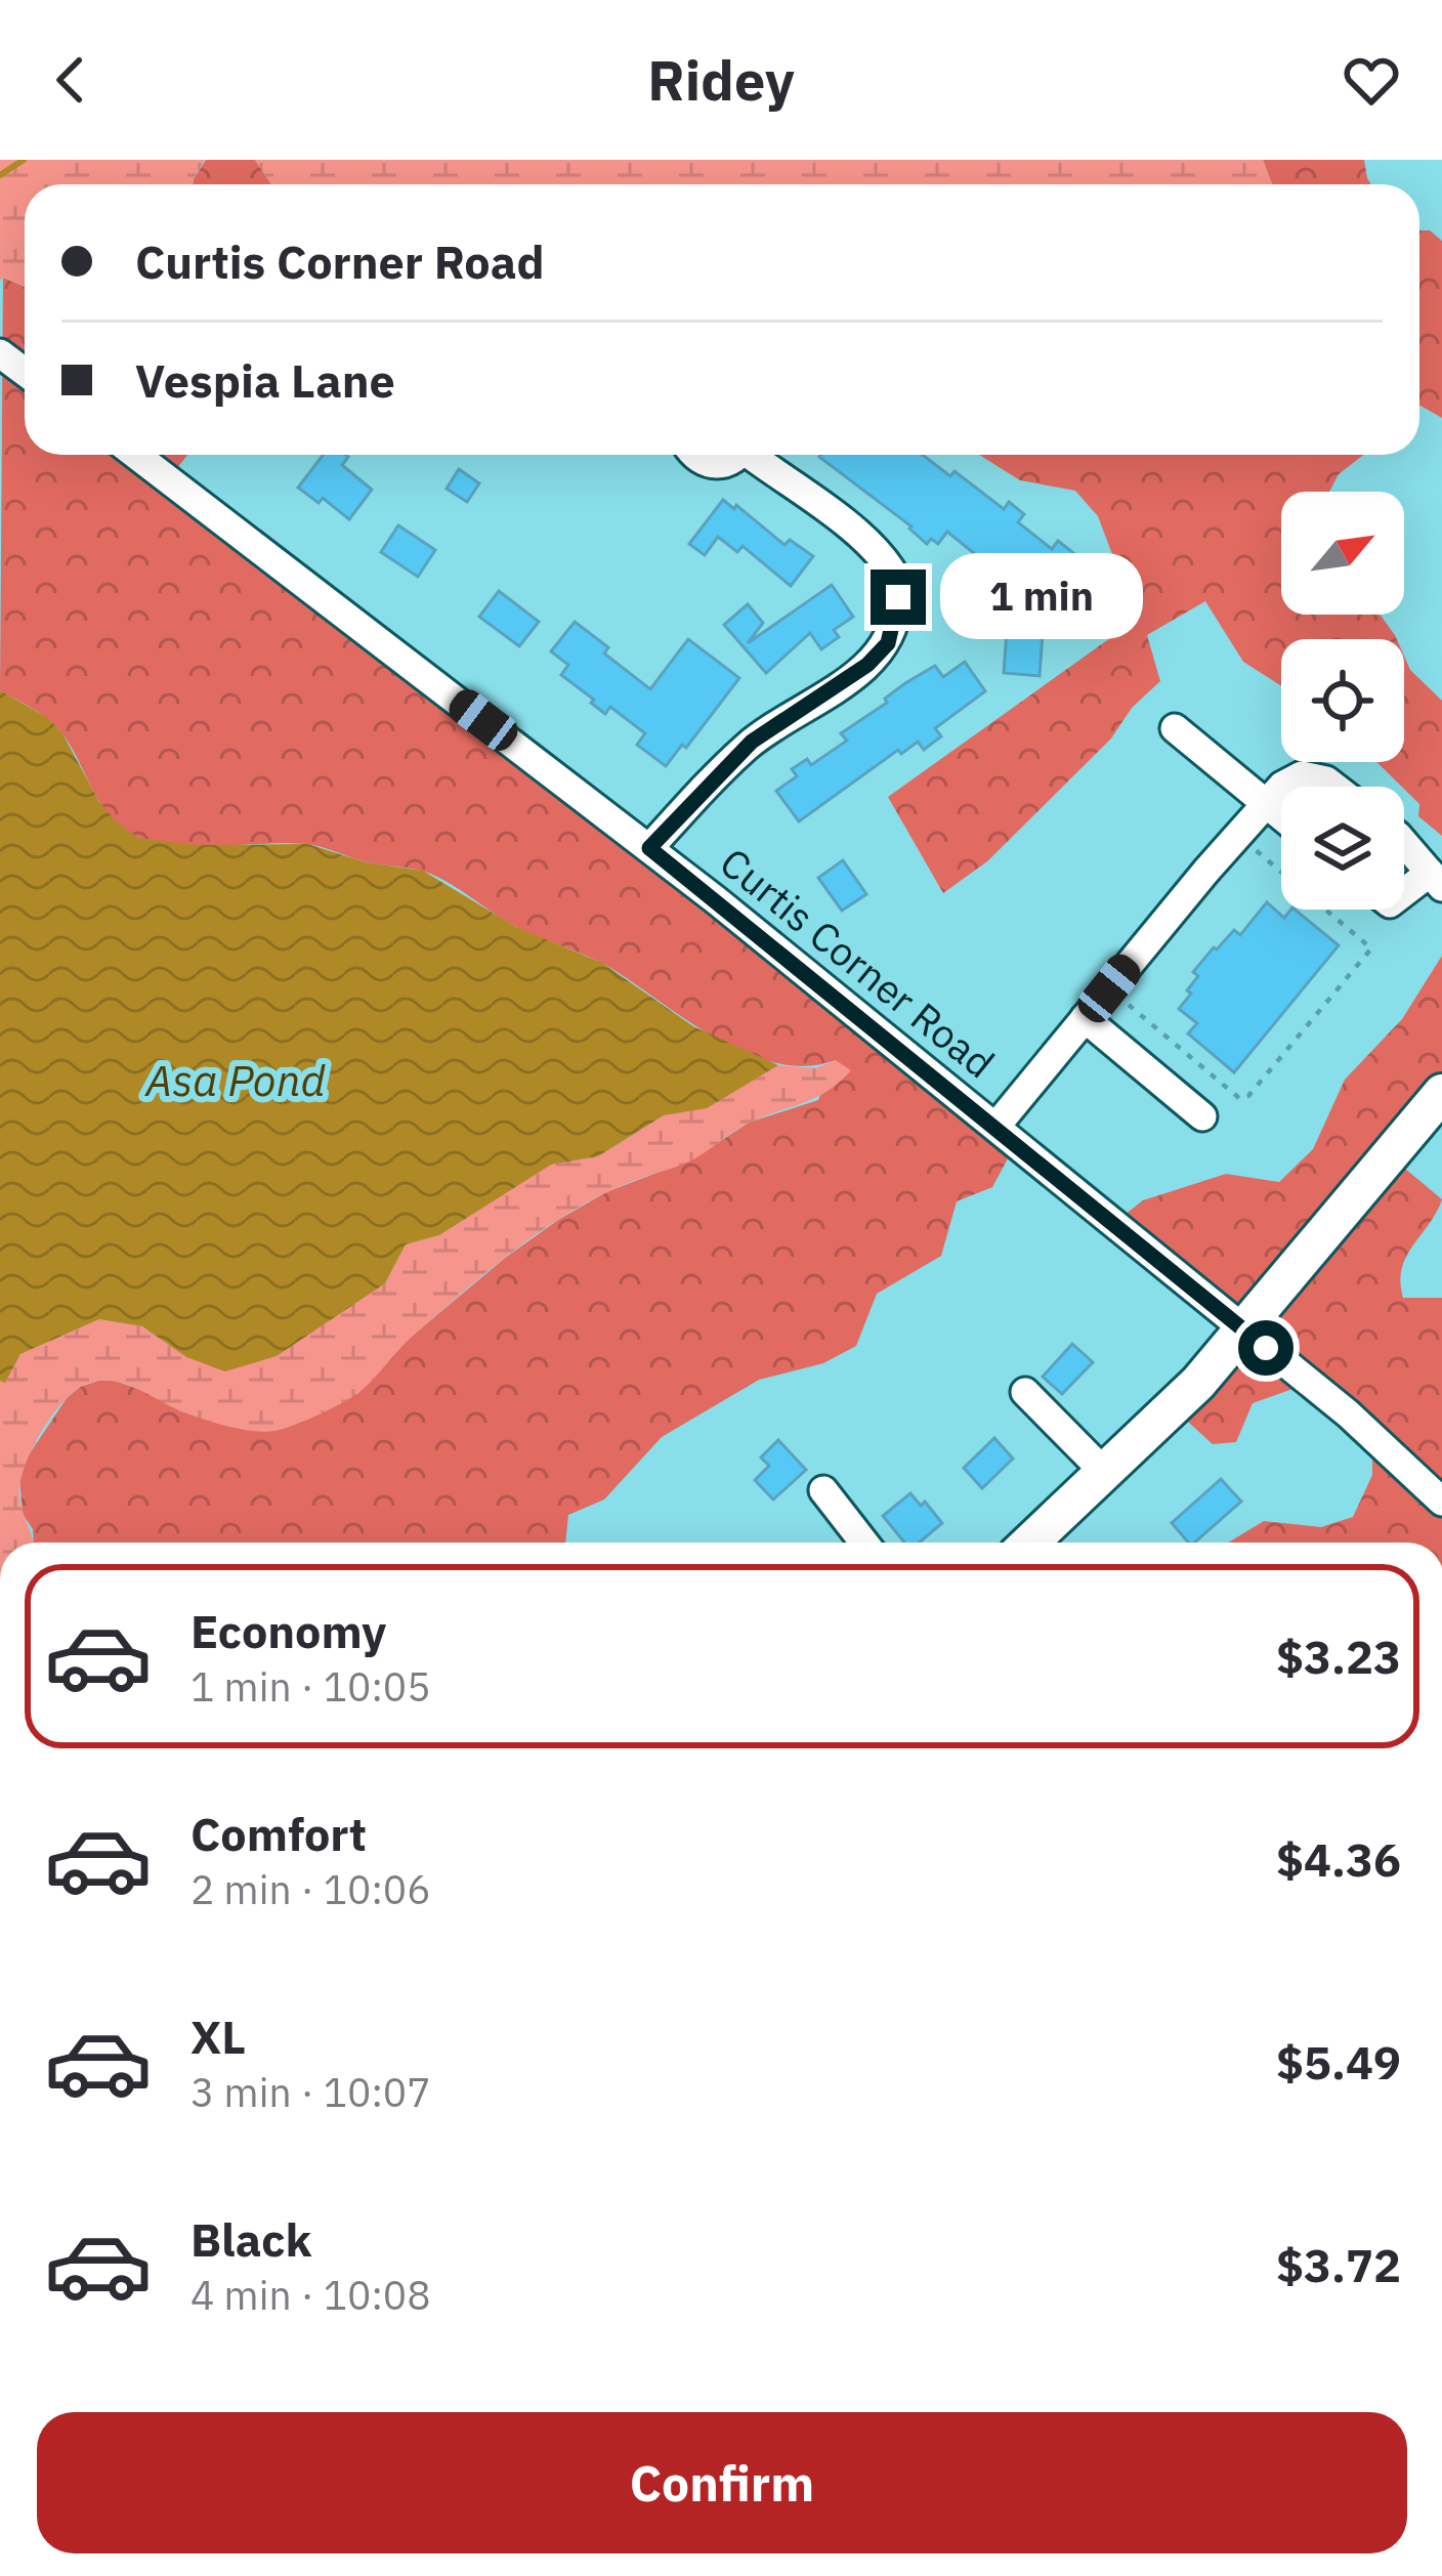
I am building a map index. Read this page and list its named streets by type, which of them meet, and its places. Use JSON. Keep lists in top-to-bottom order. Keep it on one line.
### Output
{"streets":{"street":["Curtis Corner Road"]},"water":["Asa Pond"],"north":"top right","page":{"header":"Ridey","banner":["Curtis Corner Road","Vespia Lane"],"bubble":"1 min","list":[{"name":"Economy","note":"1 min · 10:05","value":"$3.23"},{"name":"Comfort","note":"2 min · 10:06","value":"$4.36"},{"name":"XL","note":"3 min · 10:07","value":"$5.49"},{"name":"Black","note":"4 min · 10:08","value":"$3.72"}],"buttons":"Confirm"}}
